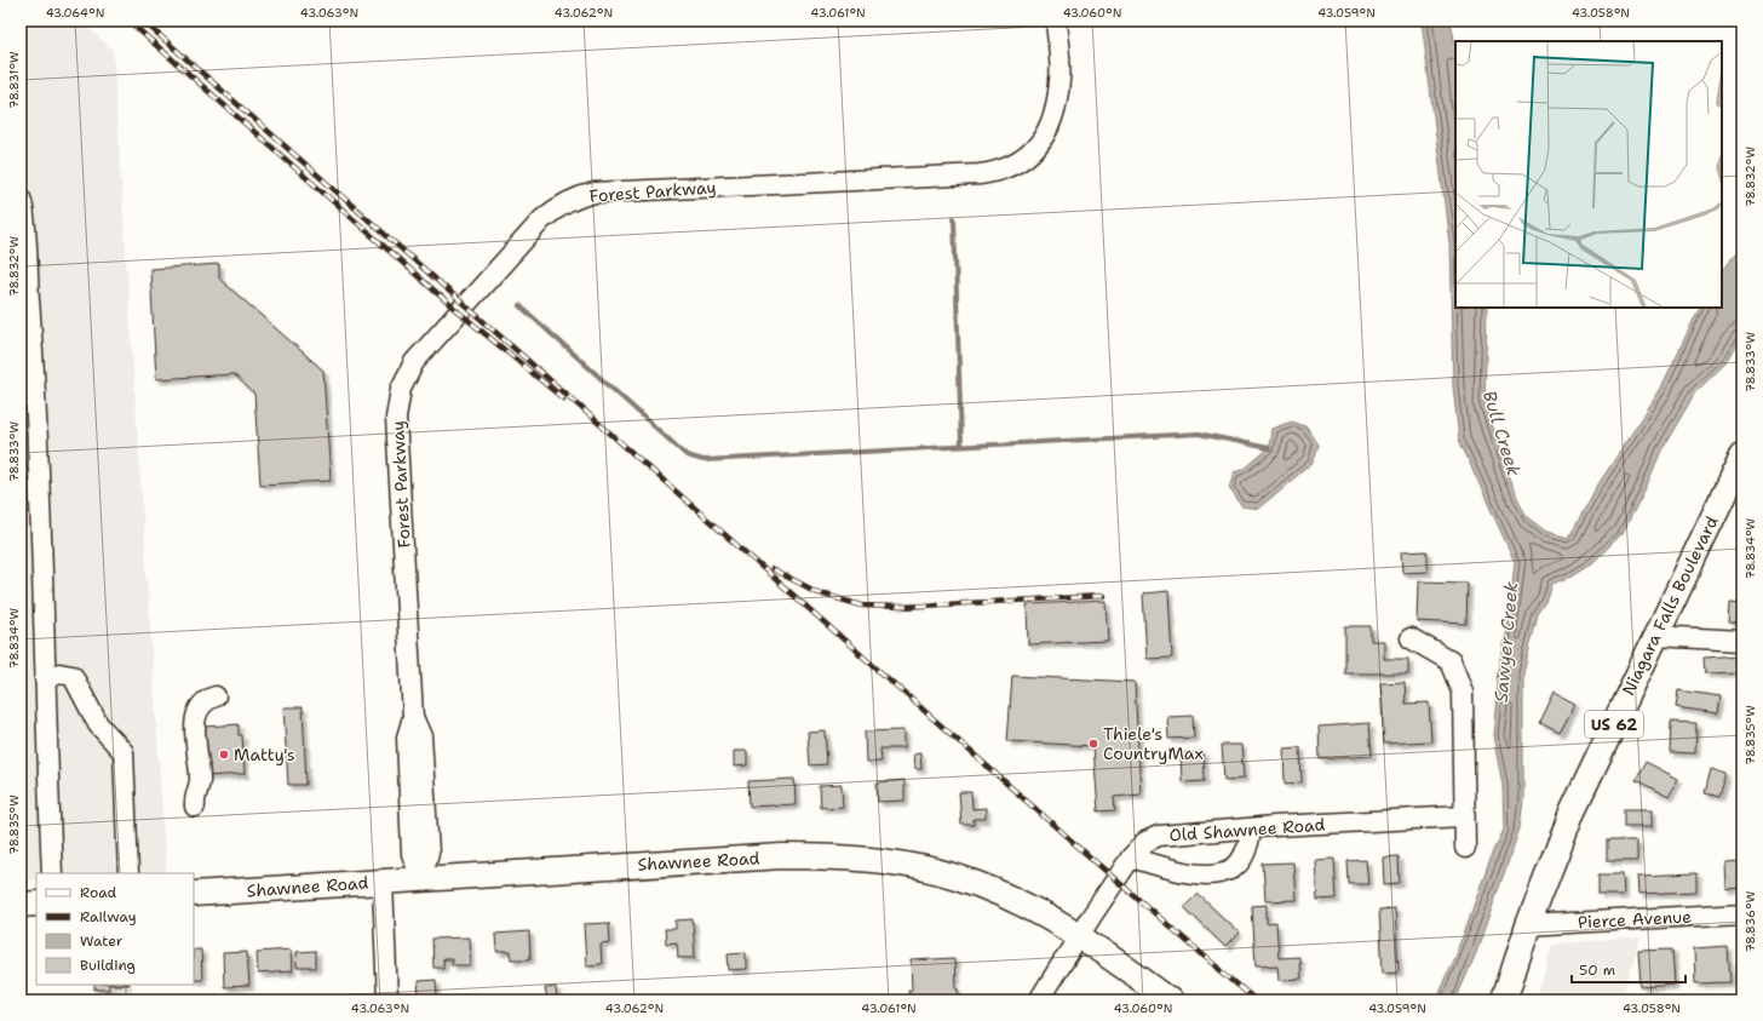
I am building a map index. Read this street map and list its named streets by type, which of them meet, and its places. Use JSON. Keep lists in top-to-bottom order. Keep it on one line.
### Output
{"streets":{"main road":["Niagara Falls Boulevard","US 62","Shawnee Road"],"street":["Forest Parkway","Old Shawnee Road","Pierce Avenue"]},"crossings":[["Forest Parkway","Shawnee Road"],["Niagara Falls Boulevard","Pierce Avenue"],["Old Shawnee Road","Shawnee Road"]],"water":["Bull Creek","Sawyer Creek"],"places":["Thiele's CountryMax","Matty's"],"legend":["Road","Railway","Water","Building"],"scale_bar":"50 m","coordinates":["43.064°N","43.063°N","43.062°N","43.061°N","43.060°N","43.059°N","43.058°N","78.831°W","78.832°W","78.833°W","78.834°W","78.835°W","78.836°W"]}
